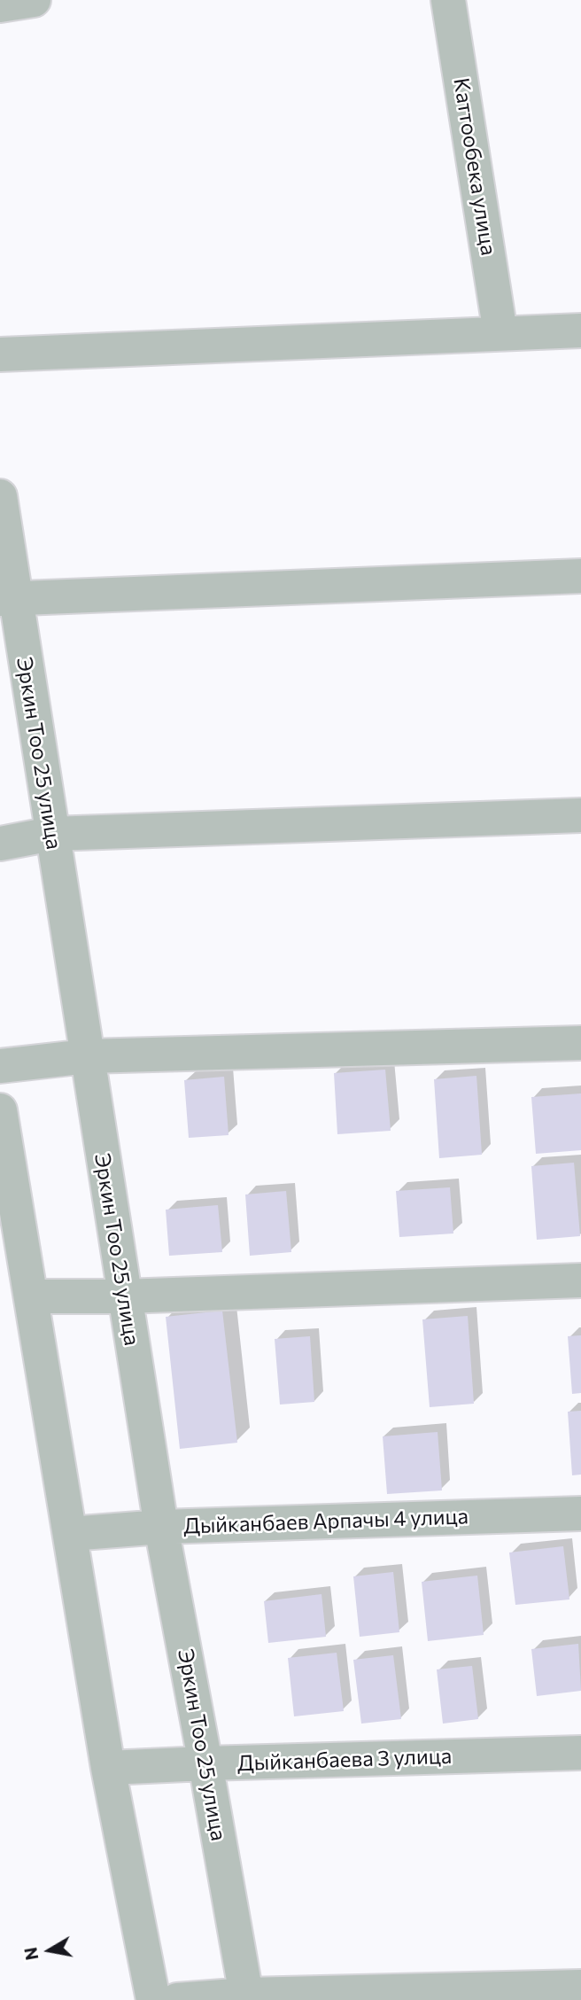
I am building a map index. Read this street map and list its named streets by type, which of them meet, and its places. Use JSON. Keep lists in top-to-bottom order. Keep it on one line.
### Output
{"streets":{"street":["Каттообека улица","Эркин Тоо 25 улица","Дыйканбаев Арпачы 4 улица","Дыйканбаева 3 улица"]},"crossings":[["Эркин Тоо 25 улица","Дыйканбаев Арпачы 4 улица"],["Эркин Тоо 25 улица","Дыйканбаева 3 улица"]],"north":"left"}
